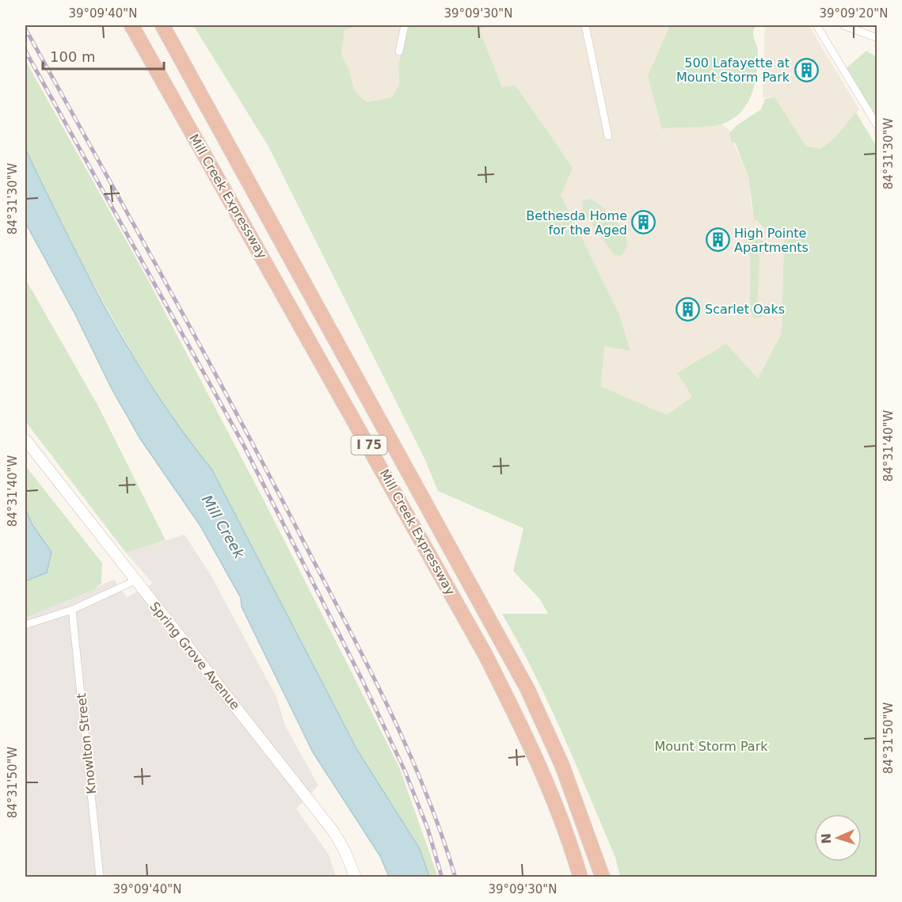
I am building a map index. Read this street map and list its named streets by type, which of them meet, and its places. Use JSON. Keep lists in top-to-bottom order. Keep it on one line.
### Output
{"streets":{"highway":["Mill Creek Expressway","I 75"],"main road":["Spring Grove Avenue"],"street":["Knowlton Street"]},"water":["Mill Creek"],"parks":["Mount Storm Park"],"places":{"building":["500 Lafayette at Mount Storm Park","Bethesda Home for the Aged","High Pointe Apartments","Scarlet Oaks"]},"scale_bar":"100 m","north":"left","coordinates":["39°09'40\"N","39°09'30\"N","39°09'20\"N","84°31'30\"W","84°31'40\"W","84°31'50\"W"]}
